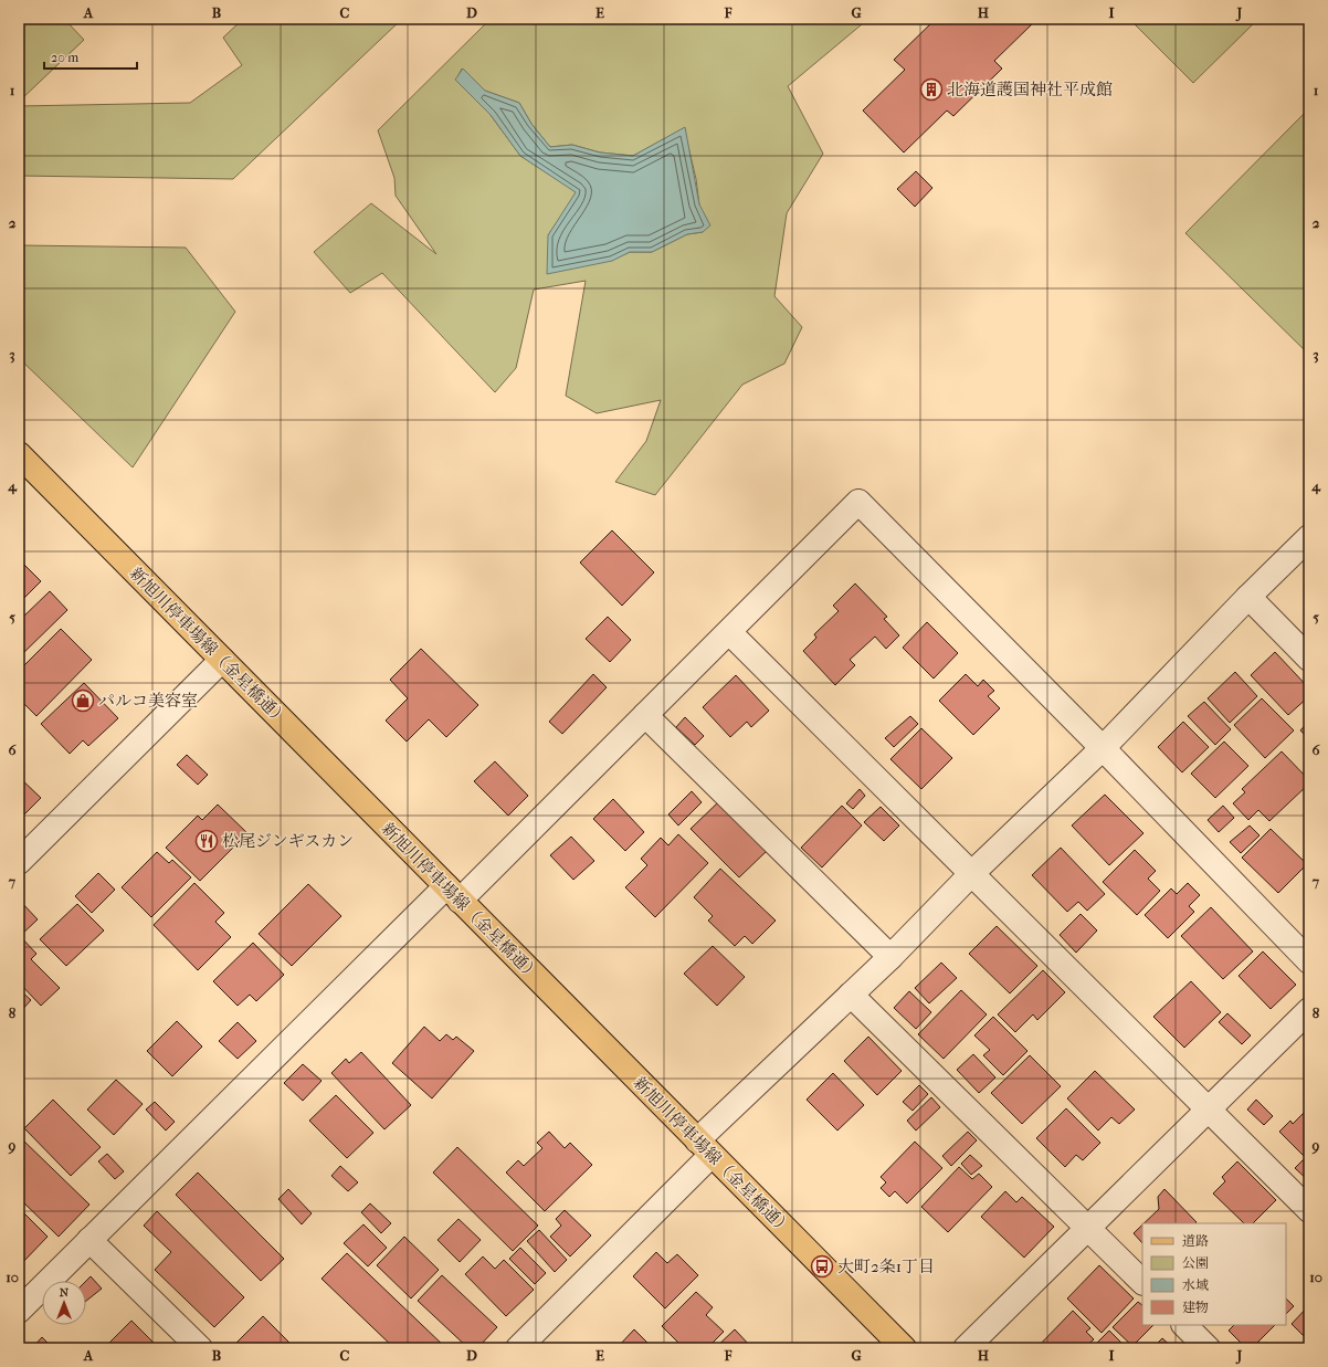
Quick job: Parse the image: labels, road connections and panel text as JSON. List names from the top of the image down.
{
  "streets": {
    "main road": ["新旭川停車場線（金星橋通）"]
  },
  "places": {
    "building": ["北海道護国神社平成館"],
    "shop": ["パルコ美容室"],
    "restaurant": ["松尾ジンギスカン"],
    "bus stop": ["大町2条1丁目"]
  },
  "legend": [
    "道路",
    "公園",
    "水域",
    "建物"
  ],
  "scale_bar": "20 m",
  "north": "top",
  "grid": {
    "columns": [
      "A",
      "B",
      "C",
      "D",
      "E",
      "F",
      "G",
      "H",
      "I",
      "J"
    ],
    "rows": [
      "1",
      "2",
      "3",
      "4",
      "5",
      "6",
      "7",
      "8",
      "9",
      "10"
    ]
  }
}
